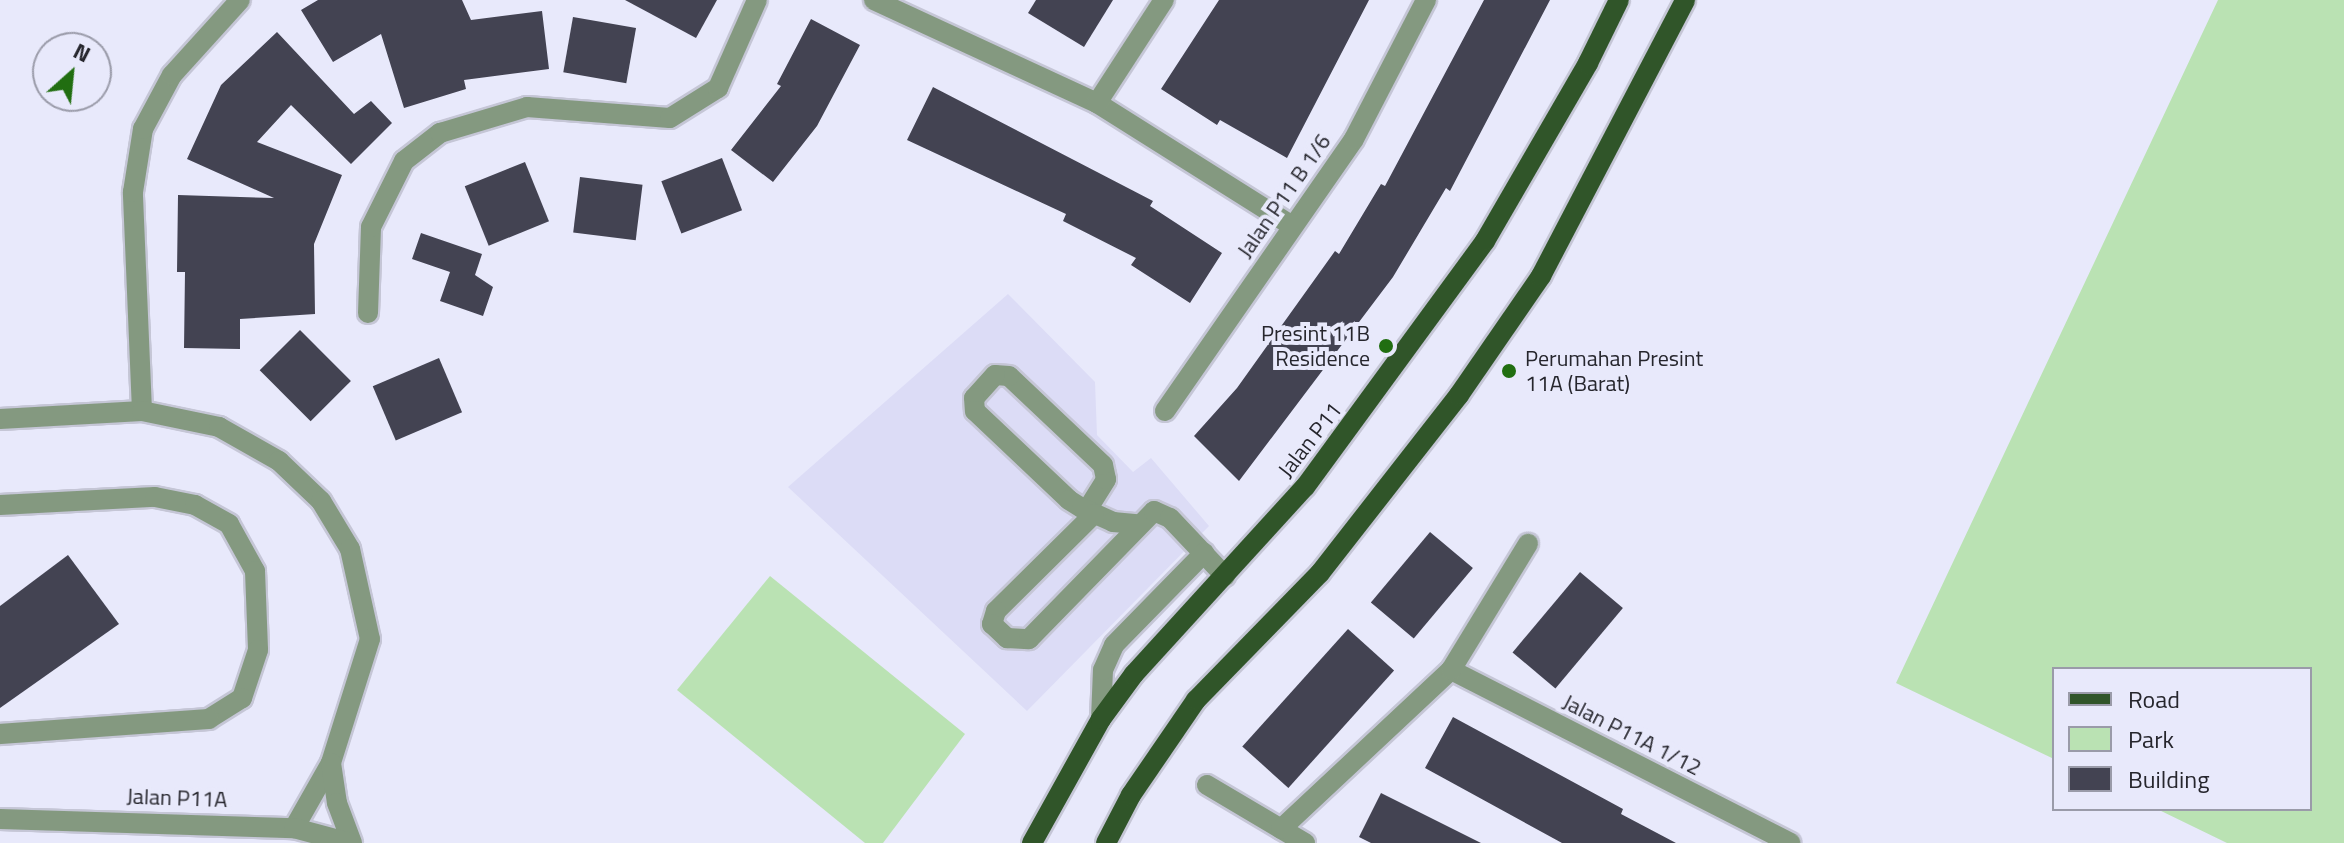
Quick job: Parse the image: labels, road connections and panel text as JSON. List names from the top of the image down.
{
  "streets": {
    "main road": ["Jalan P11"],
    "street": ["Jalan P11 B 1/6", "Jalan P11A 1/12", "Jalan P11A"]
  },
  "places": ["Presint 11B Residence", "Perumahan Presint 11A (Barat)"],
  "legend": ["Road", "Park", "Building"],
  "north": "top right"
}
